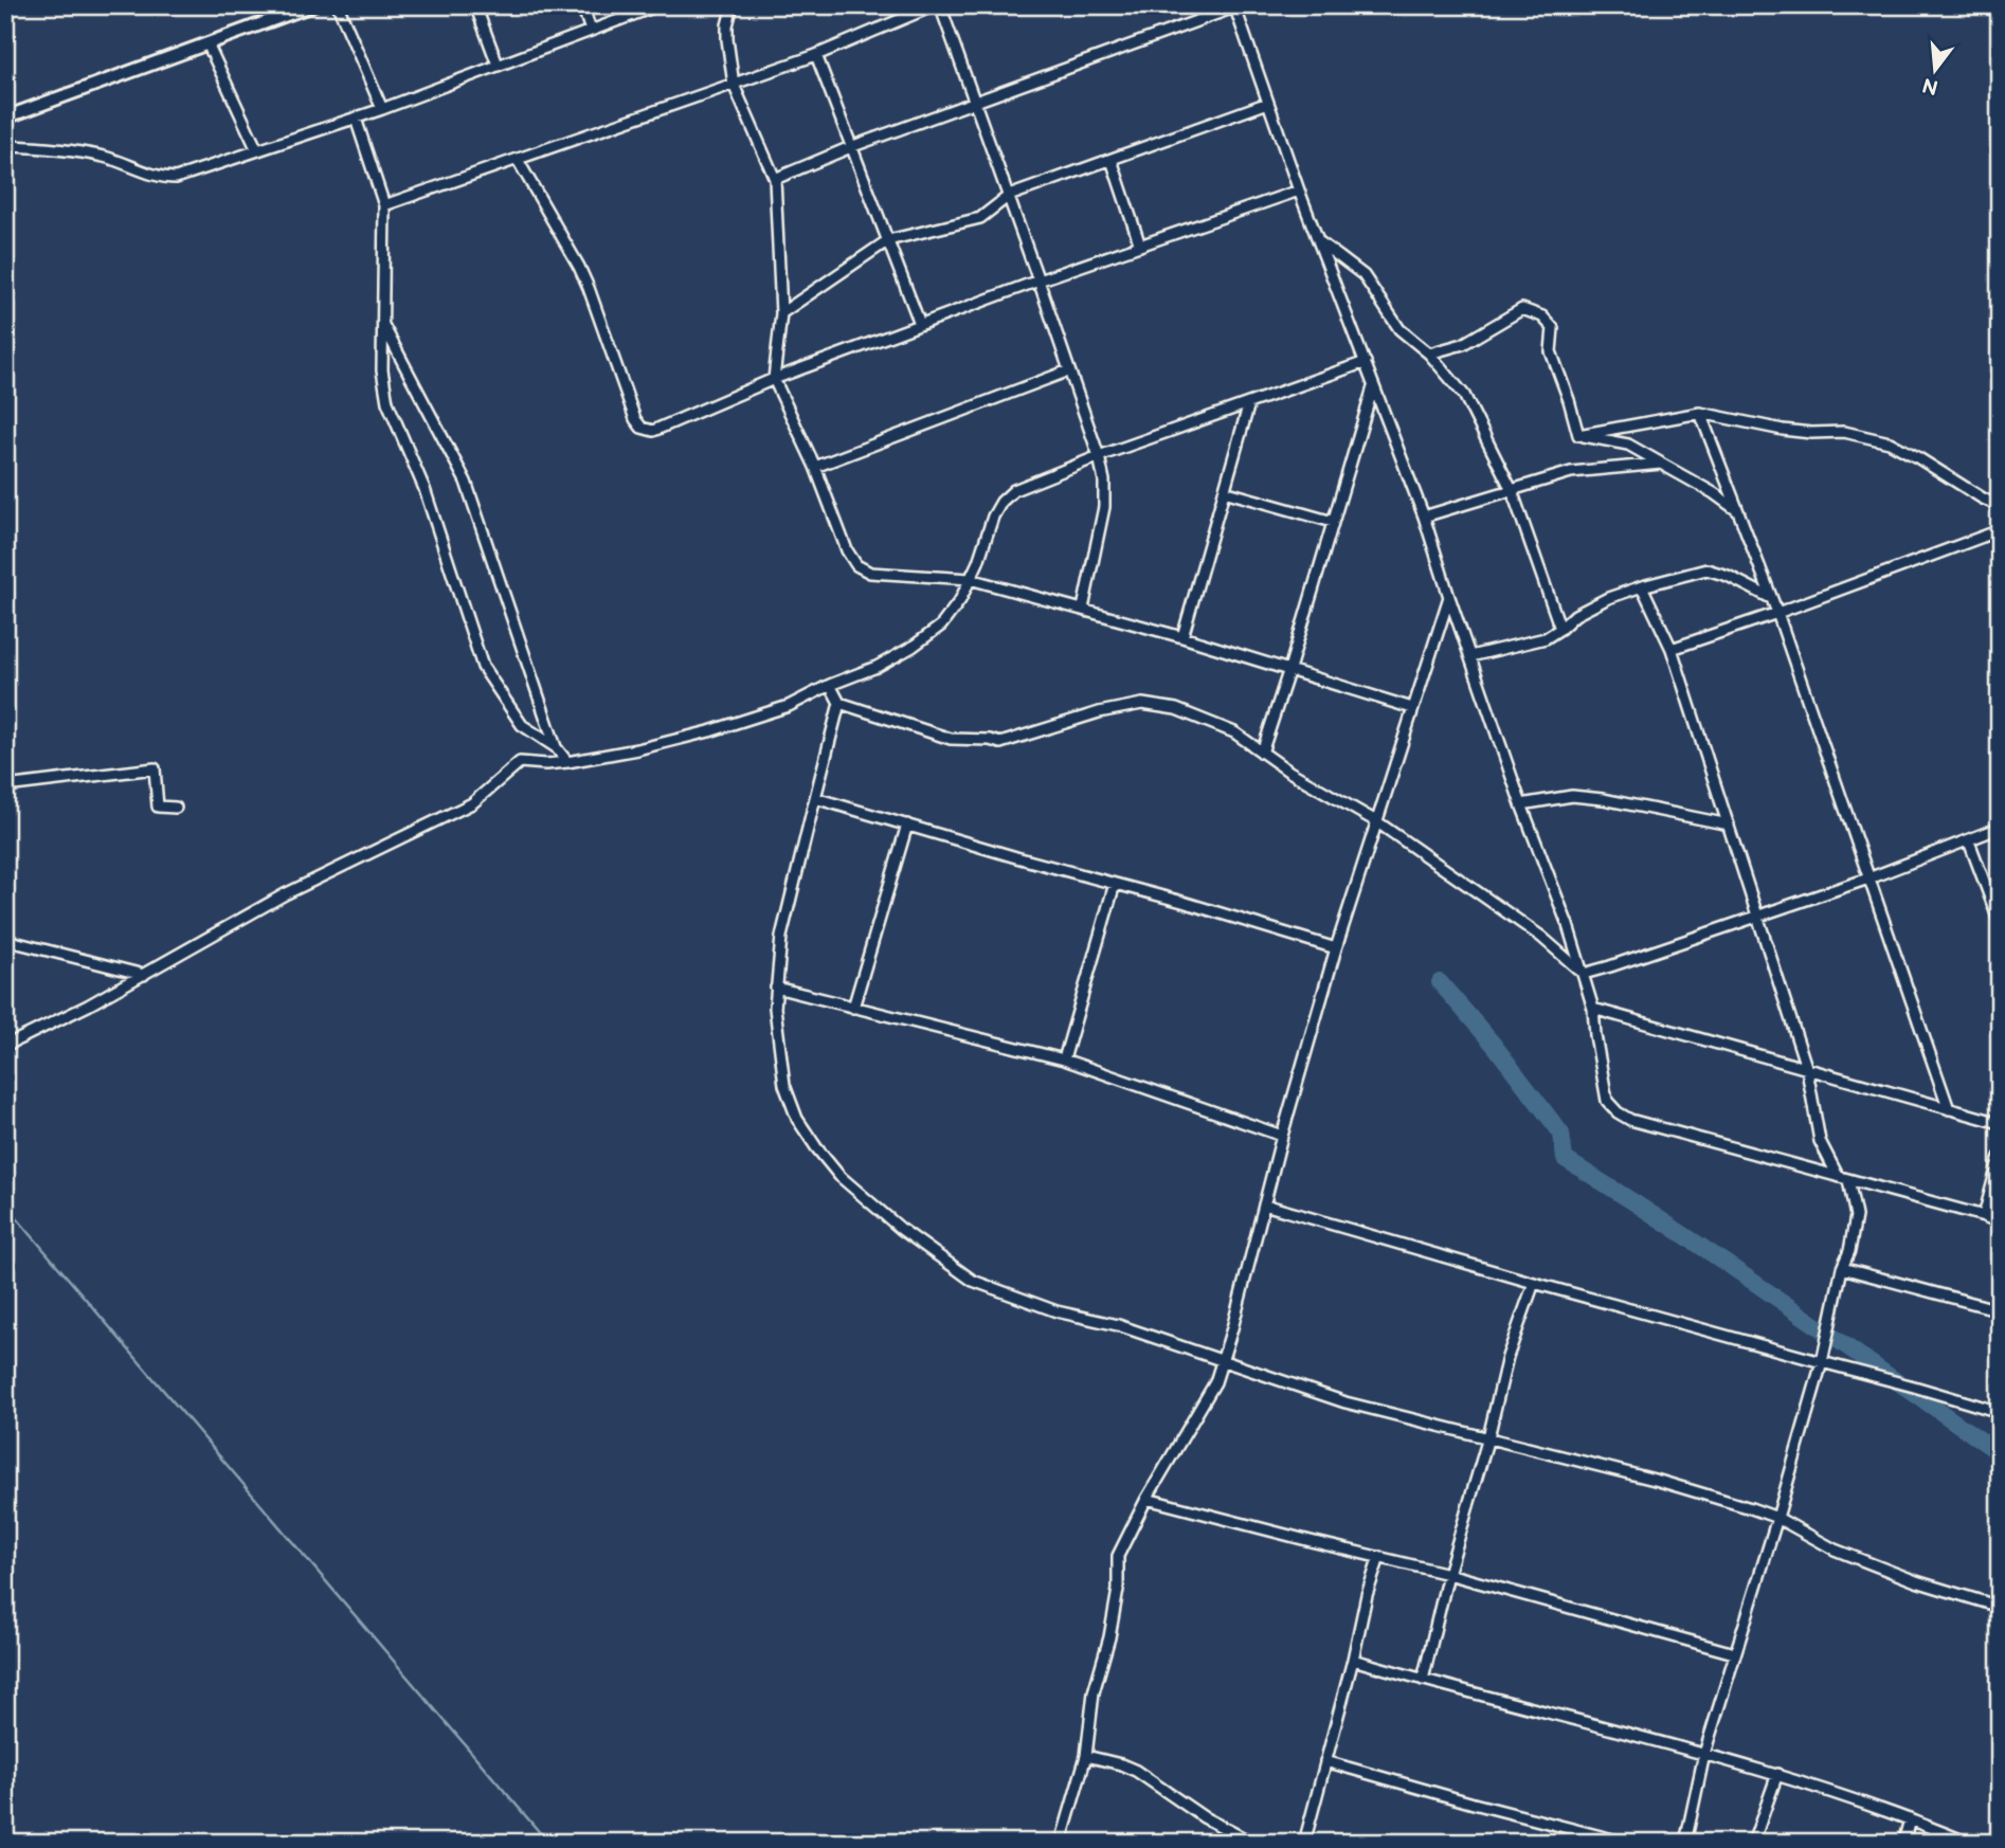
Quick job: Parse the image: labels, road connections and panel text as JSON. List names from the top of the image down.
{
  "north": "bottom"
}
